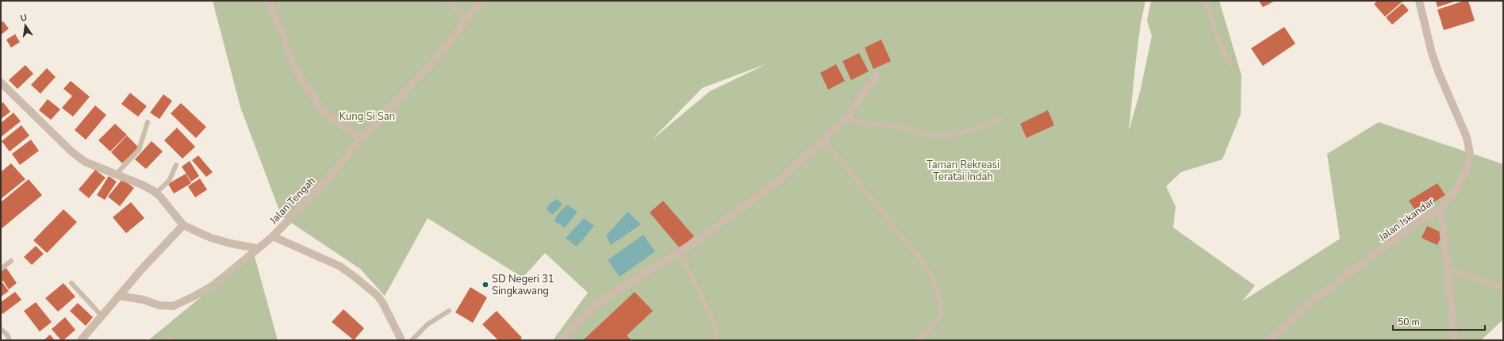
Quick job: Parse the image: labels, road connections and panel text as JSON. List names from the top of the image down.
{
  "streets": {
    "street": ["Jalan Tengah", "Jalan Iskandar"]
  },
  "parks": ["Kung Si San", "Taman Rekreasi Teratai Indah"],
  "places": ["SD Negeri 31 Singkawang"],
  "scale_bar": "50 m",
  "north": "top"
}
